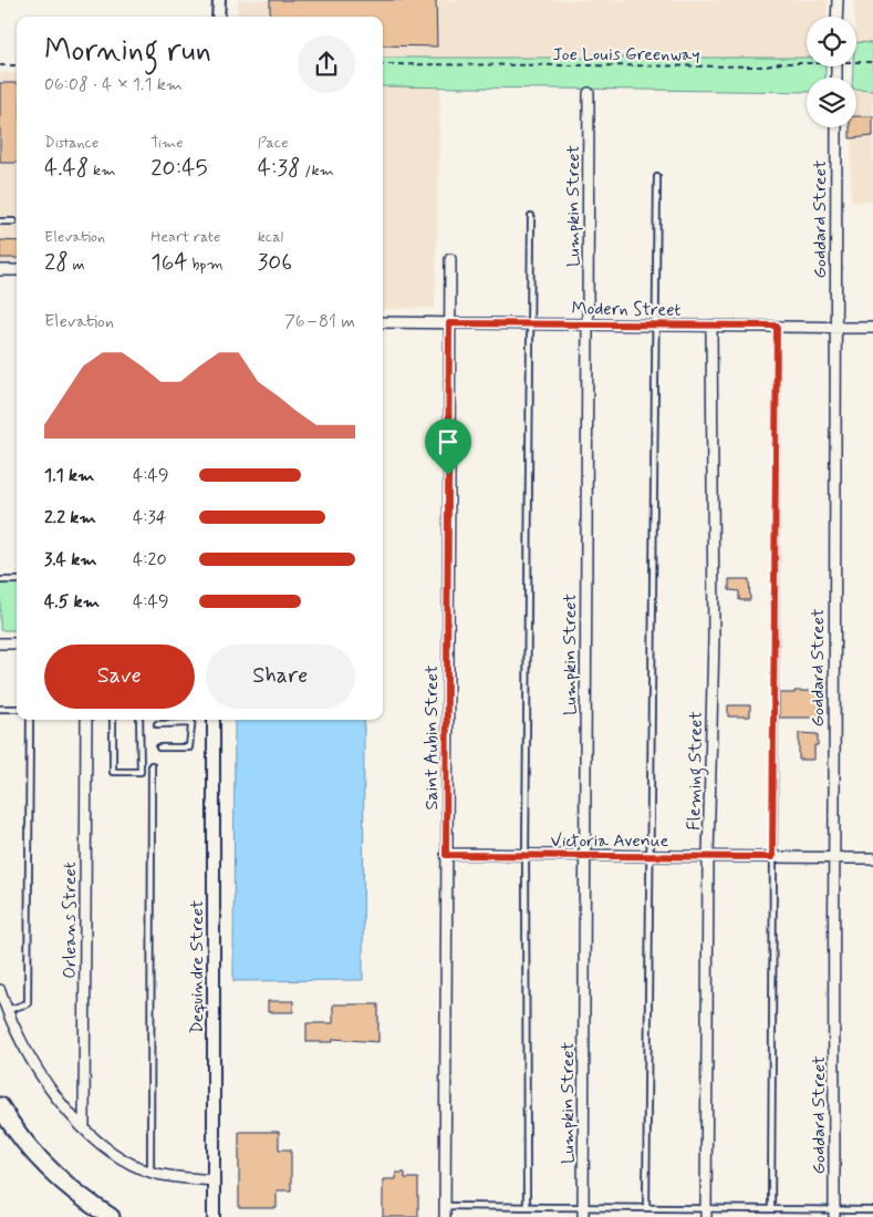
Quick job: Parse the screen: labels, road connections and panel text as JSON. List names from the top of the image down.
{
  "streets": {
    "street": [
      "Lumpkin Street",
      "Goddard Street",
      "Modern Street",
      "Saint Aubin Street",
      "Fleming Street",
      "Victoria Avenue",
      "Orleans Street",
      "Dequindre Street"
    ],
    "path": ["Joe Louis Greenway"]
  },
  "crossings": [
    ["Lumpkin Street", "Modern Street"],
    ["Lumpkin Street", "Victoria Avenue"],
    ["Goddard Street", "Modern Street"],
    ["Goddard Street", "Victoria Avenue"],
    ["Modern Street", "Saint Aubin Street"],
    ["Modern Street", "Fleming Street"],
    ["Saint Aubin Street", "Victoria Avenue"],
    ["Fleming Street", "Victoria Avenue"]
  ],
  "page": {
    "heading": ["Morning run", "06:08 · 4 × 1.1 km"],
    "stats": [
      ["Distance", "4.48 km"],
      ["Time", "20:45"],
      ["Pace", "4:38 /km"],
      ["Elevation", "28 m"],
      ["Heart rate", "164 bpm"],
      ["kcal", "306"]
    ],
    "chart": ["Elevation", "76–81 m"],
    "list": [
      {
        "name": "1.1 km",
        "note": "4:49"
      },
      {
        "name": "2.2 km",
        "note": "4:34"
      },
      {
        "name": "3.4 km",
        "note": "4:20"
      },
      {
        "name": "4.5 km",
        "note": "4:49"
      }
    ],
    "buttons": ["Save", "Share"]
  }
}
